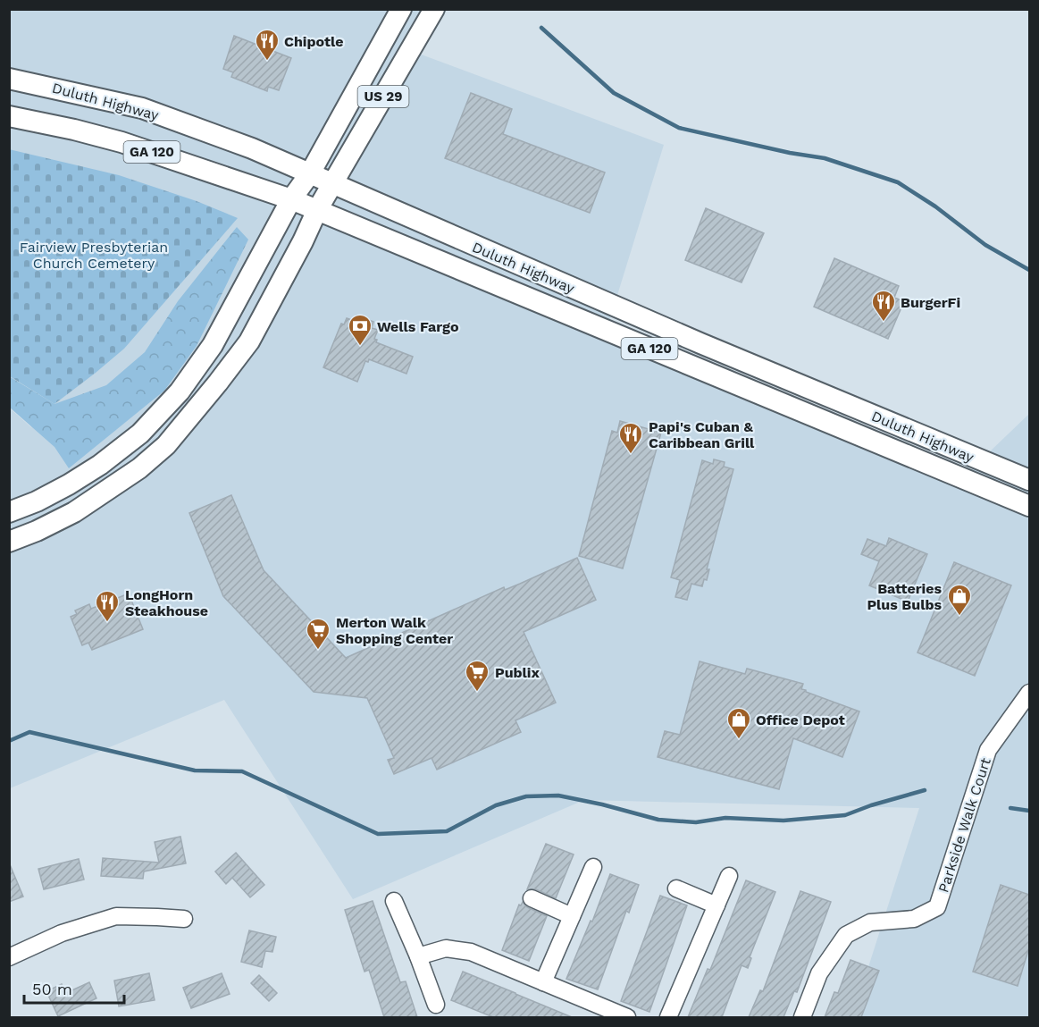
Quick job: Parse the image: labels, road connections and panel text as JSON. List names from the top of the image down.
{
  "streets": {
    "main road": ["US 29", "Duluth Highway", "GA 120"],
    "street": ["Parkside Walk Court"]
  },
  "crossings": [
    ["US 29", "Duluth Highway"]
  ],
  "parks": ["Fairview Presbyterian Church Cemetery"],
  "places": {
    "restaurant": [
      "Chipotle",
      "BurgerFi",
      "Papi's Cuban & Caribbean Grill",
      "LongHorn Steakhouse"
    ],
    "bank": ["Wells Fargo"],
    "shop": ["Batteries Plus Bulbs", "Office Depot"],
    "supermarket": ["Merton Walk Shopping Center", "Publix"]
  },
  "scale_bar": "50 m"
}
